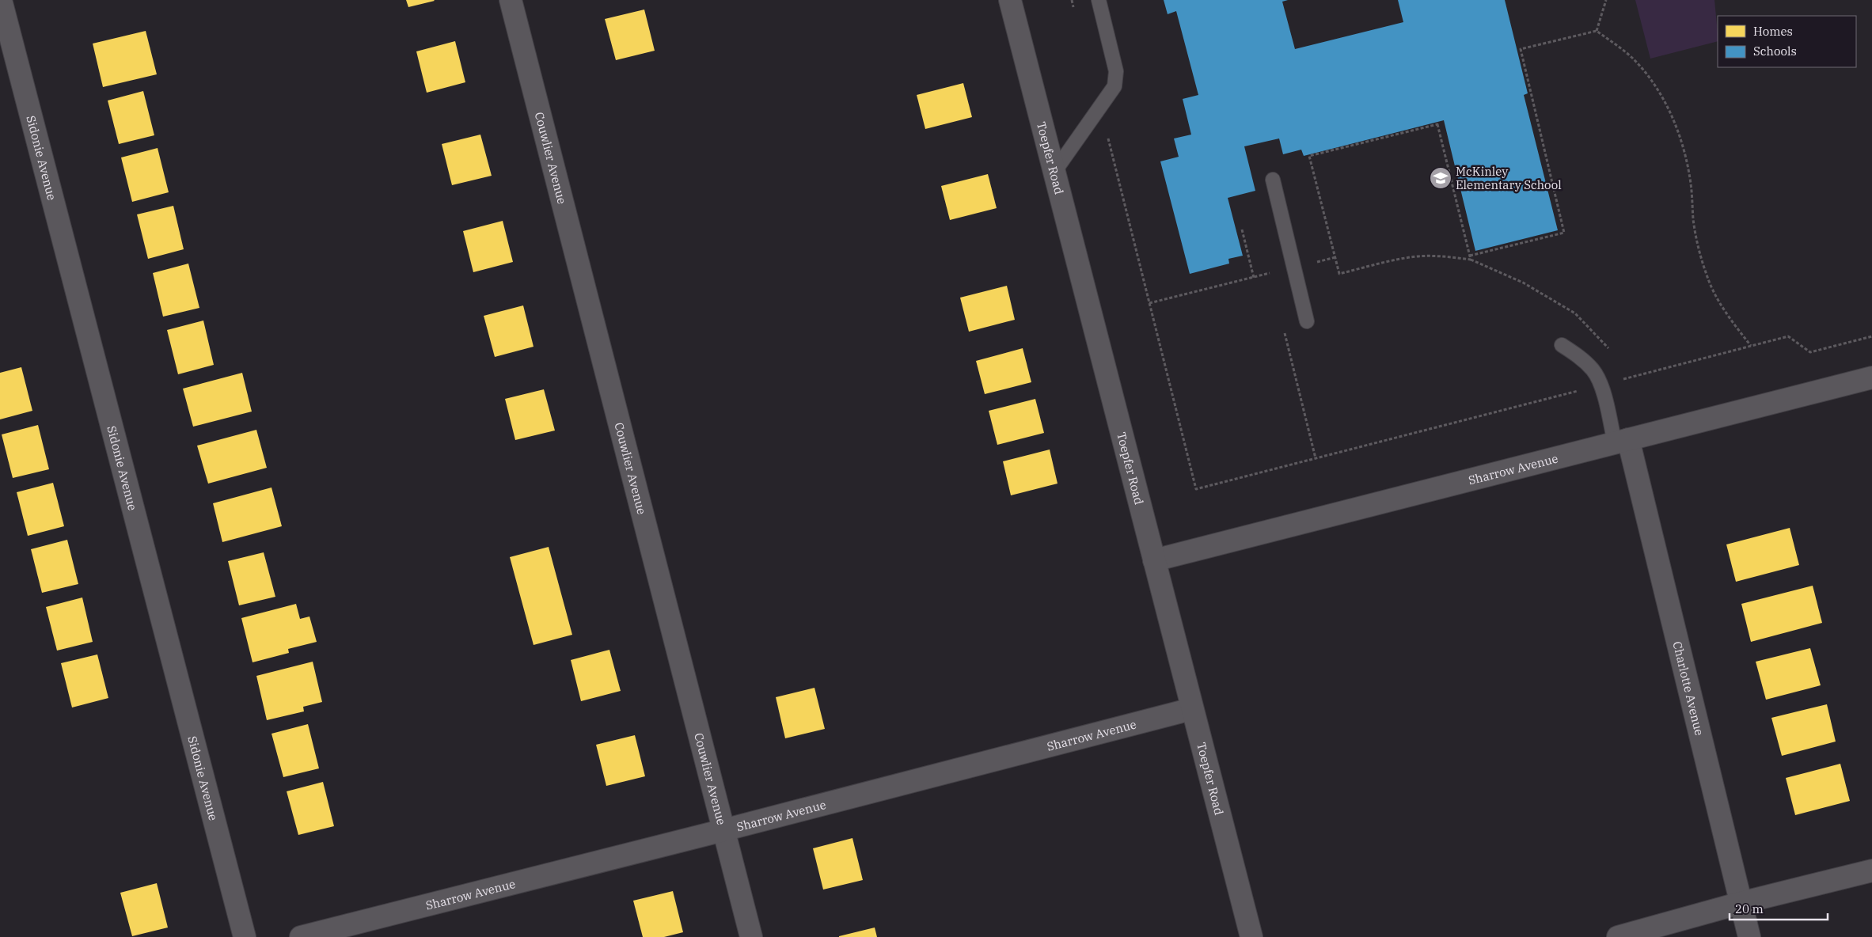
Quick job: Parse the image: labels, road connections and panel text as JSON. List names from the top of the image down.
{
  "streets": {
    "street": [
      "Sidonie Avenue",
      "Couwlier Avenue",
      "Toepfer Road",
      "Sharrow Avenue",
      "Charlotte Avenue"
    ]
  },
  "crossings": [
    ["Couwlier Avenue", "Sharrow Avenue"],
    ["Toepfer Road", "Sharrow Avenue"],
    ["Sharrow Avenue", "Charlotte Avenue"]
  ],
  "places": {
    "school or university": ["McKinley Elementary School"]
  },
  "legend": ["Homes", "Schools"],
  "scale_bar": "20 m"
}
